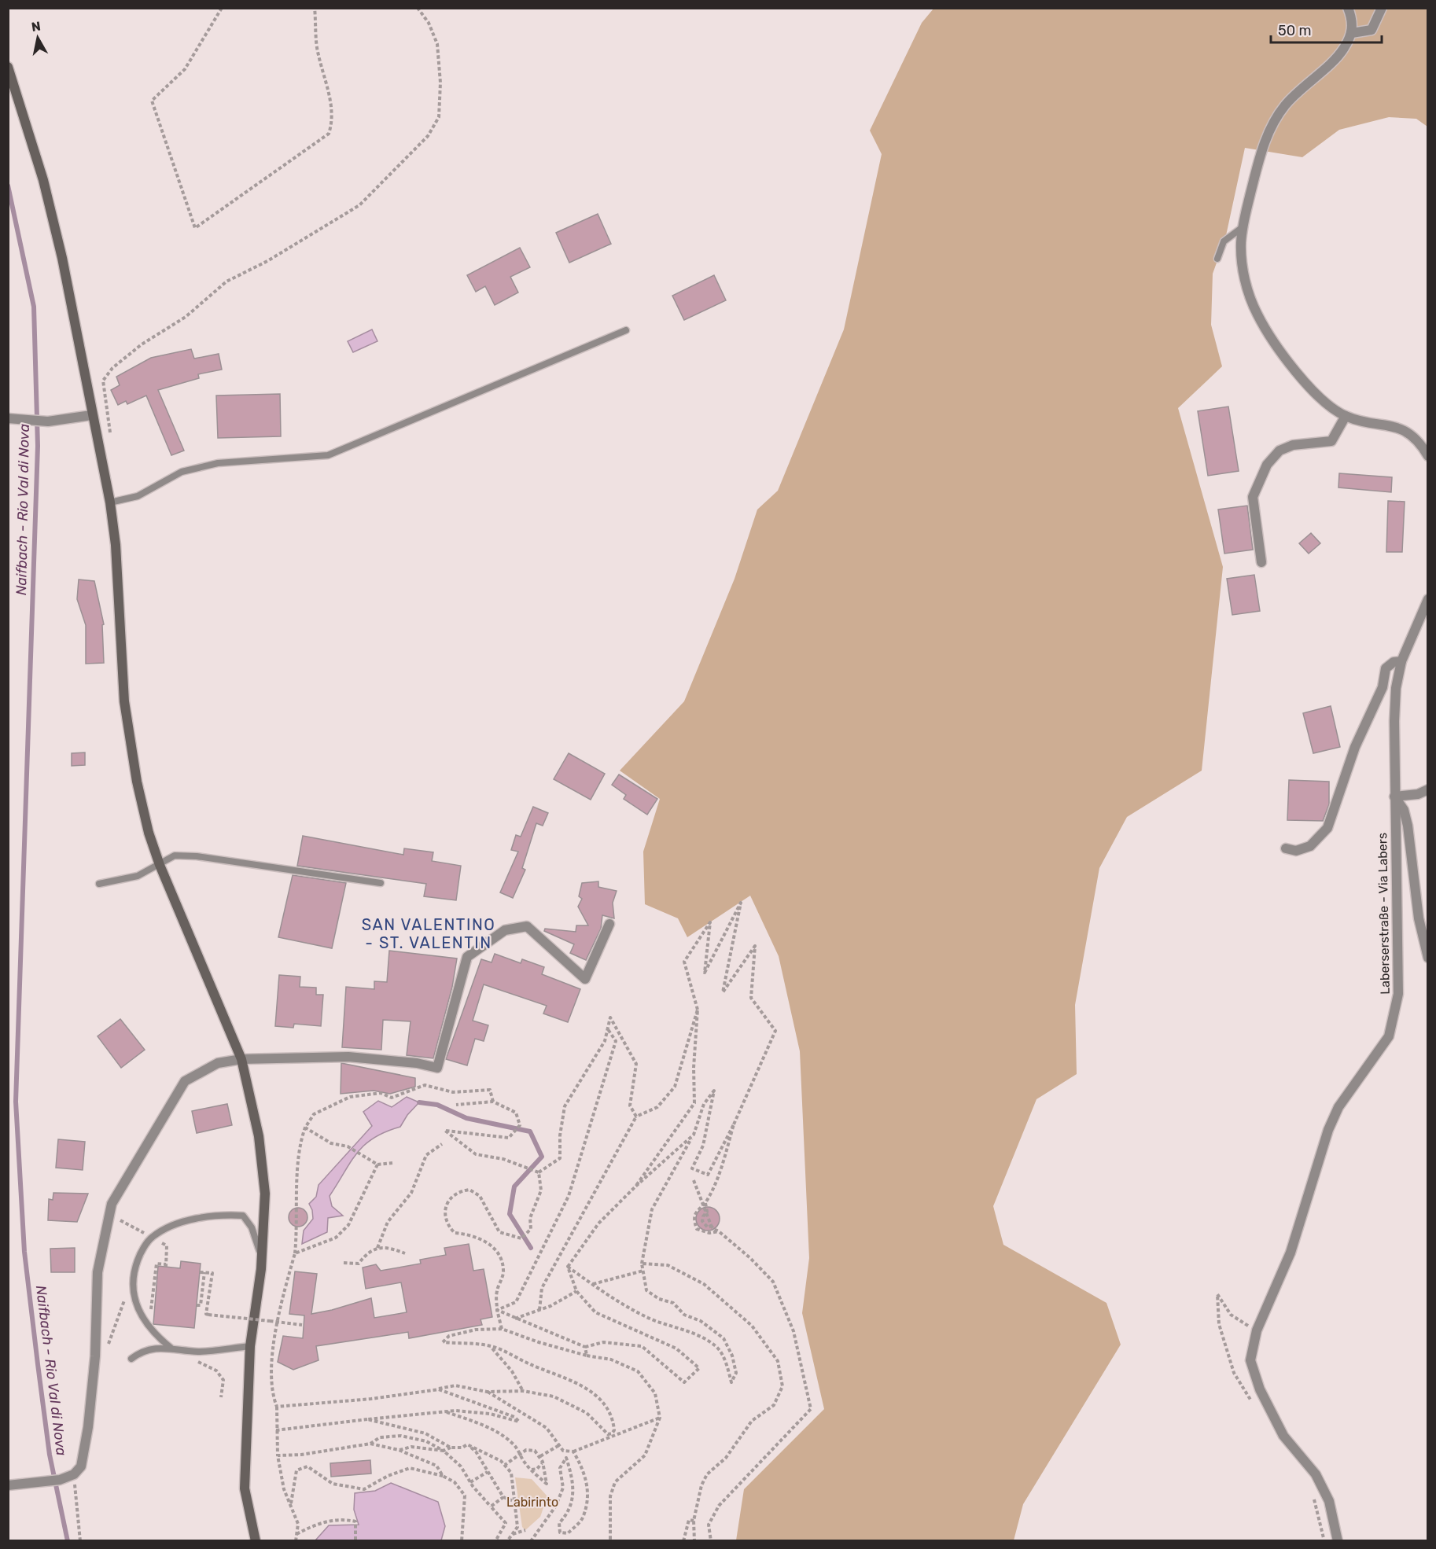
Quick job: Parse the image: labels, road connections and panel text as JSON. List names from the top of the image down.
{
  "streets": {
    "street": ["Laberserstraße - Via Labers"]
  },
  "districts": ["SAN VALENTINO - ST. VALENTIN"],
  "water": ["Naifbach - Rio Val di Nova"],
  "parks": ["Labirinto"],
  "scale_bar": "50 m",
  "north": "top"
}
